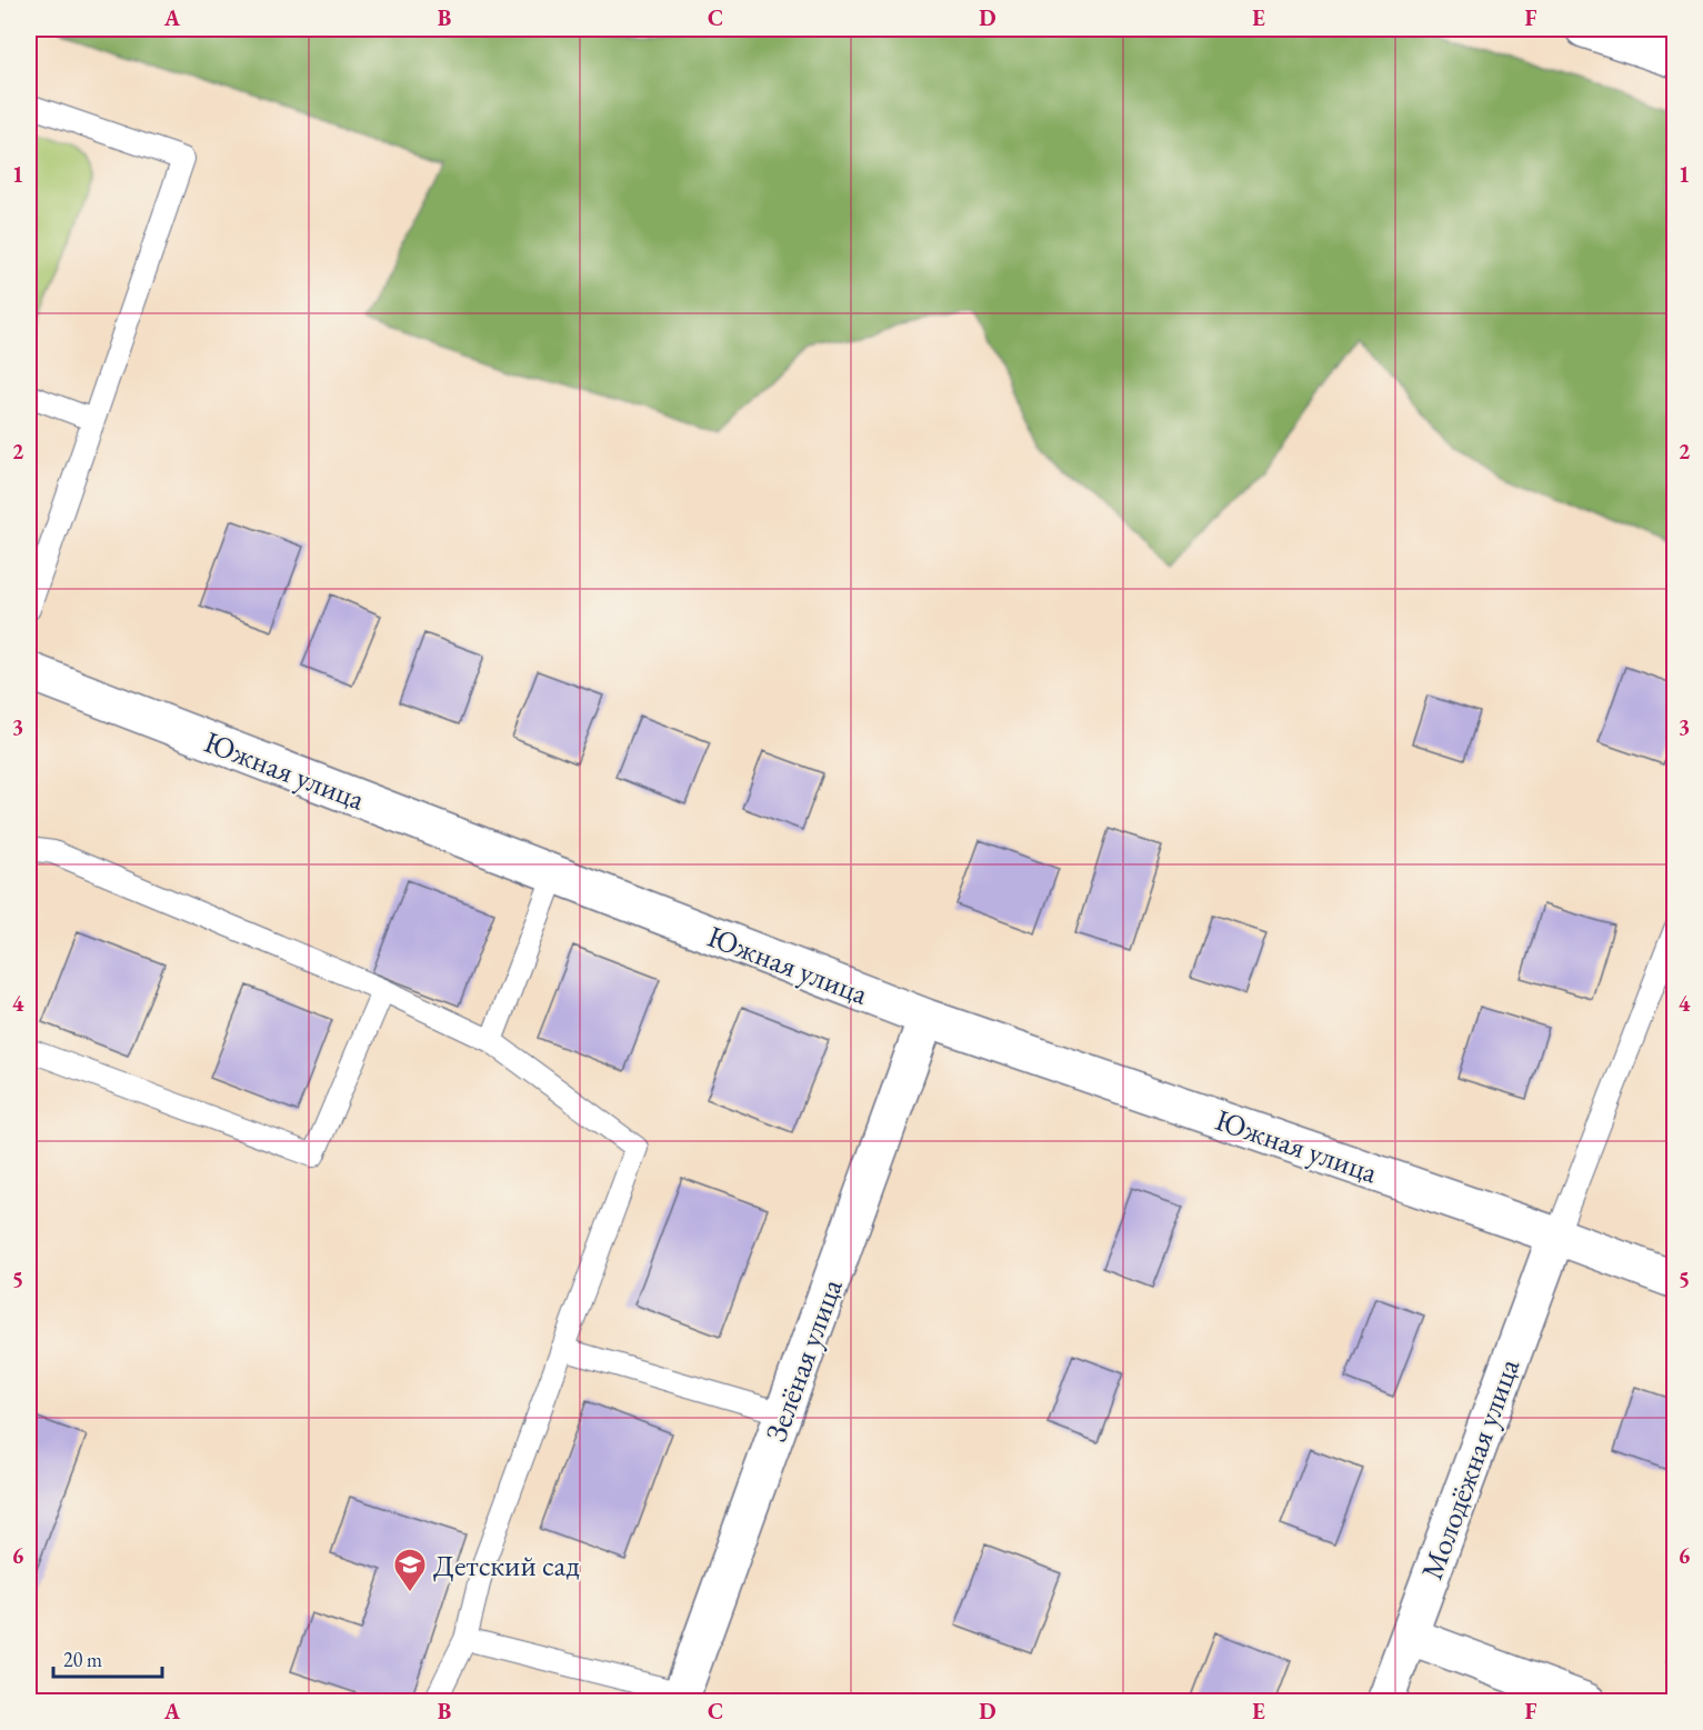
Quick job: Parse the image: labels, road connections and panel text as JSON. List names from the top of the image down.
{
  "streets": {
    "street": ["Южная улица", "Зелёная улица", "Молодёжная улица"]
  },
  "crossings": [
    ["Южная улица", "Зелёная улица"],
    ["Южная улица", "Молодёжная улица"]
  ],
  "places": {
    "school or university": ["Детский сад"]
  },
  "scale_bar": "20 m",
  "grid": {
    "columns": [
      "A",
      "B",
      "C",
      "D",
      "E",
      "F"
    ],
    "rows": [
      "1",
      "2",
      "3",
      "4",
      "5",
      "6"
    ]
  }
}
